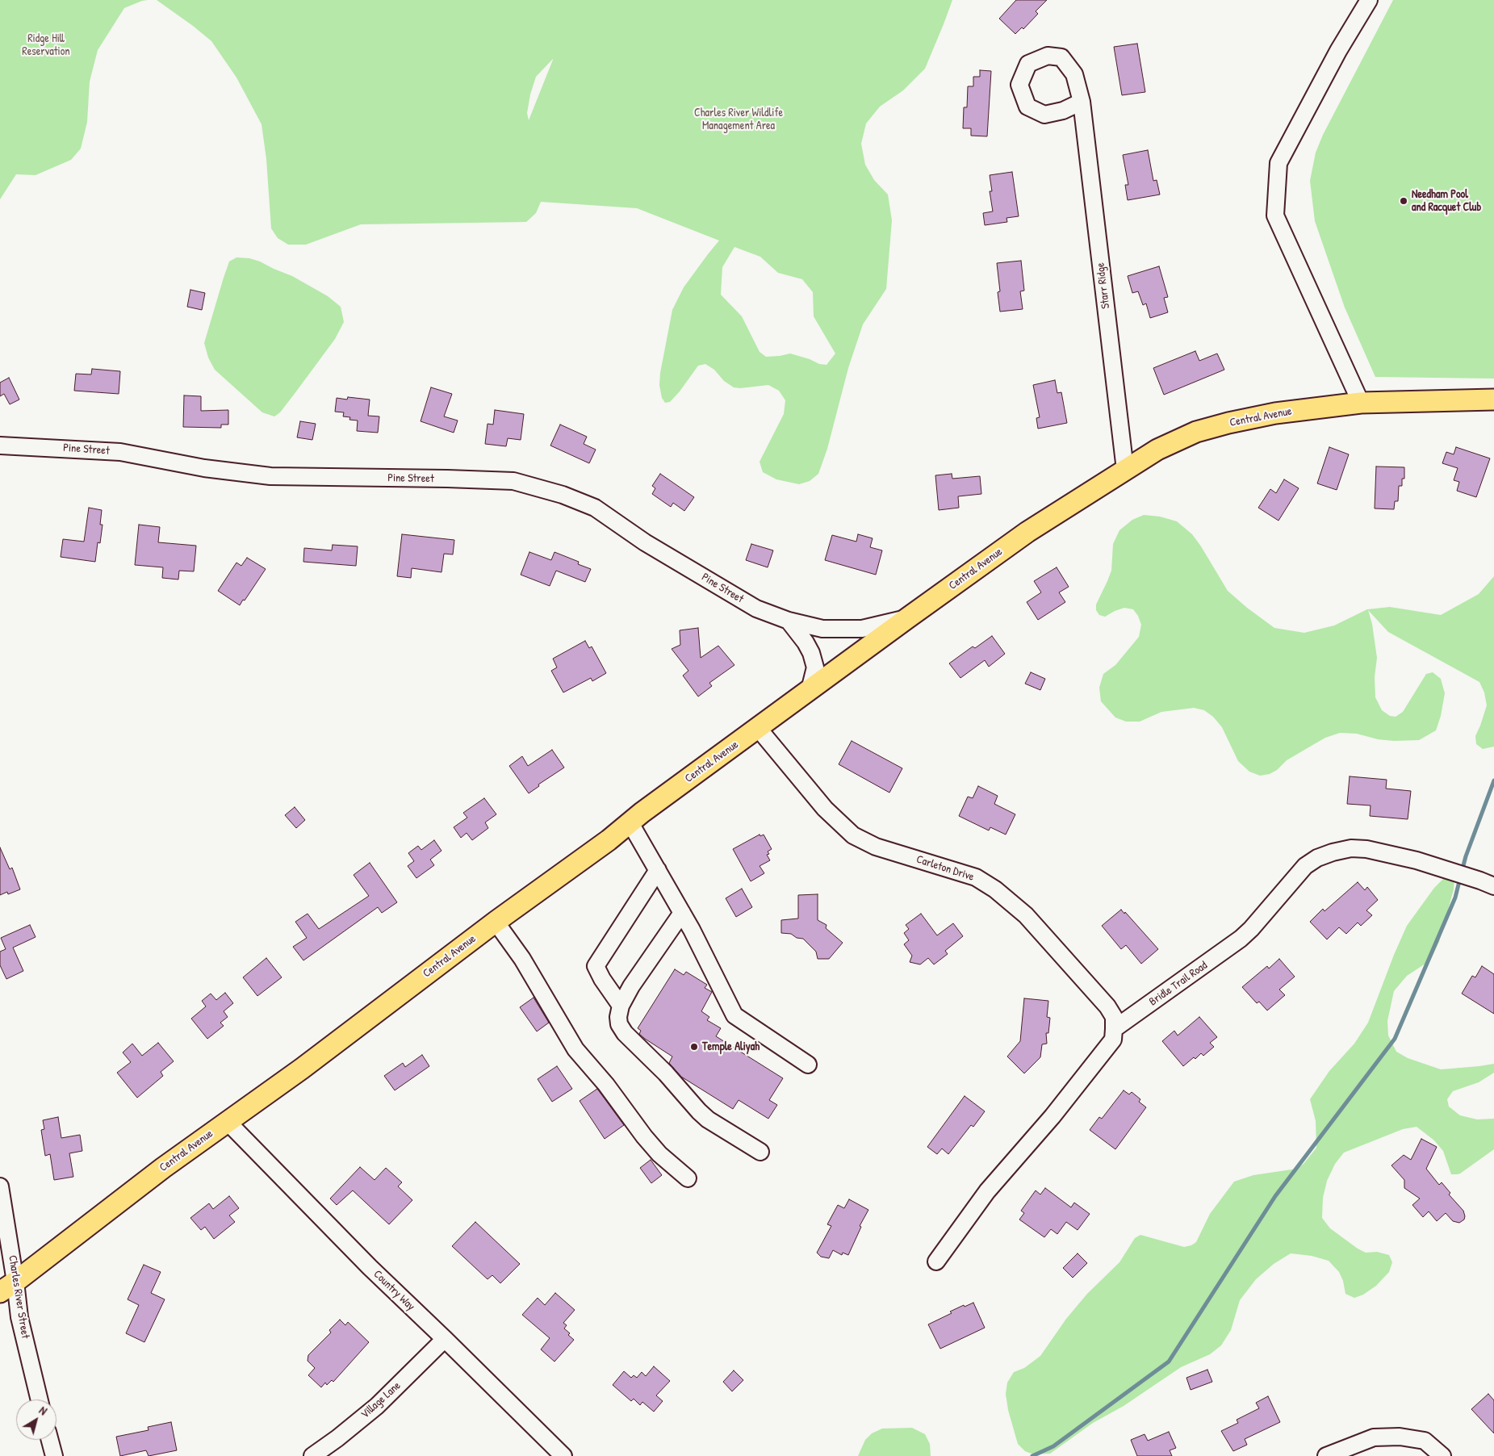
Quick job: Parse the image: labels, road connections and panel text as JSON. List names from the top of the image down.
{
  "streets": {
    "main road": ["Central Avenue"],
    "street": [
      "Starr Ridge",
      "Pine Street",
      "Carleton Drive",
      "Bridle Trail Road",
      "Country Way",
      "Charles River Street",
      "Village Lane"
    ]
  },
  "crossings": [
    ["Starr Ridge", "Central Avenue"],
    ["Central Avenue", "Pine Street"],
    ["Central Avenue", "Carleton Drive"],
    ["Central Avenue", "Country Way"],
    ["Central Avenue", "Charles River Street"],
    ["Carleton Drive", "Bridle Trail Road"],
    ["Country Way", "Village Lane"]
  ],
  "parks": ["Ridge Hill Reservation", "Charles River Wildlife Management Area"],
  "places": ["Needham Pool and Racquet Club", "Temple Aliyah"],
  "north": "top right"
}
